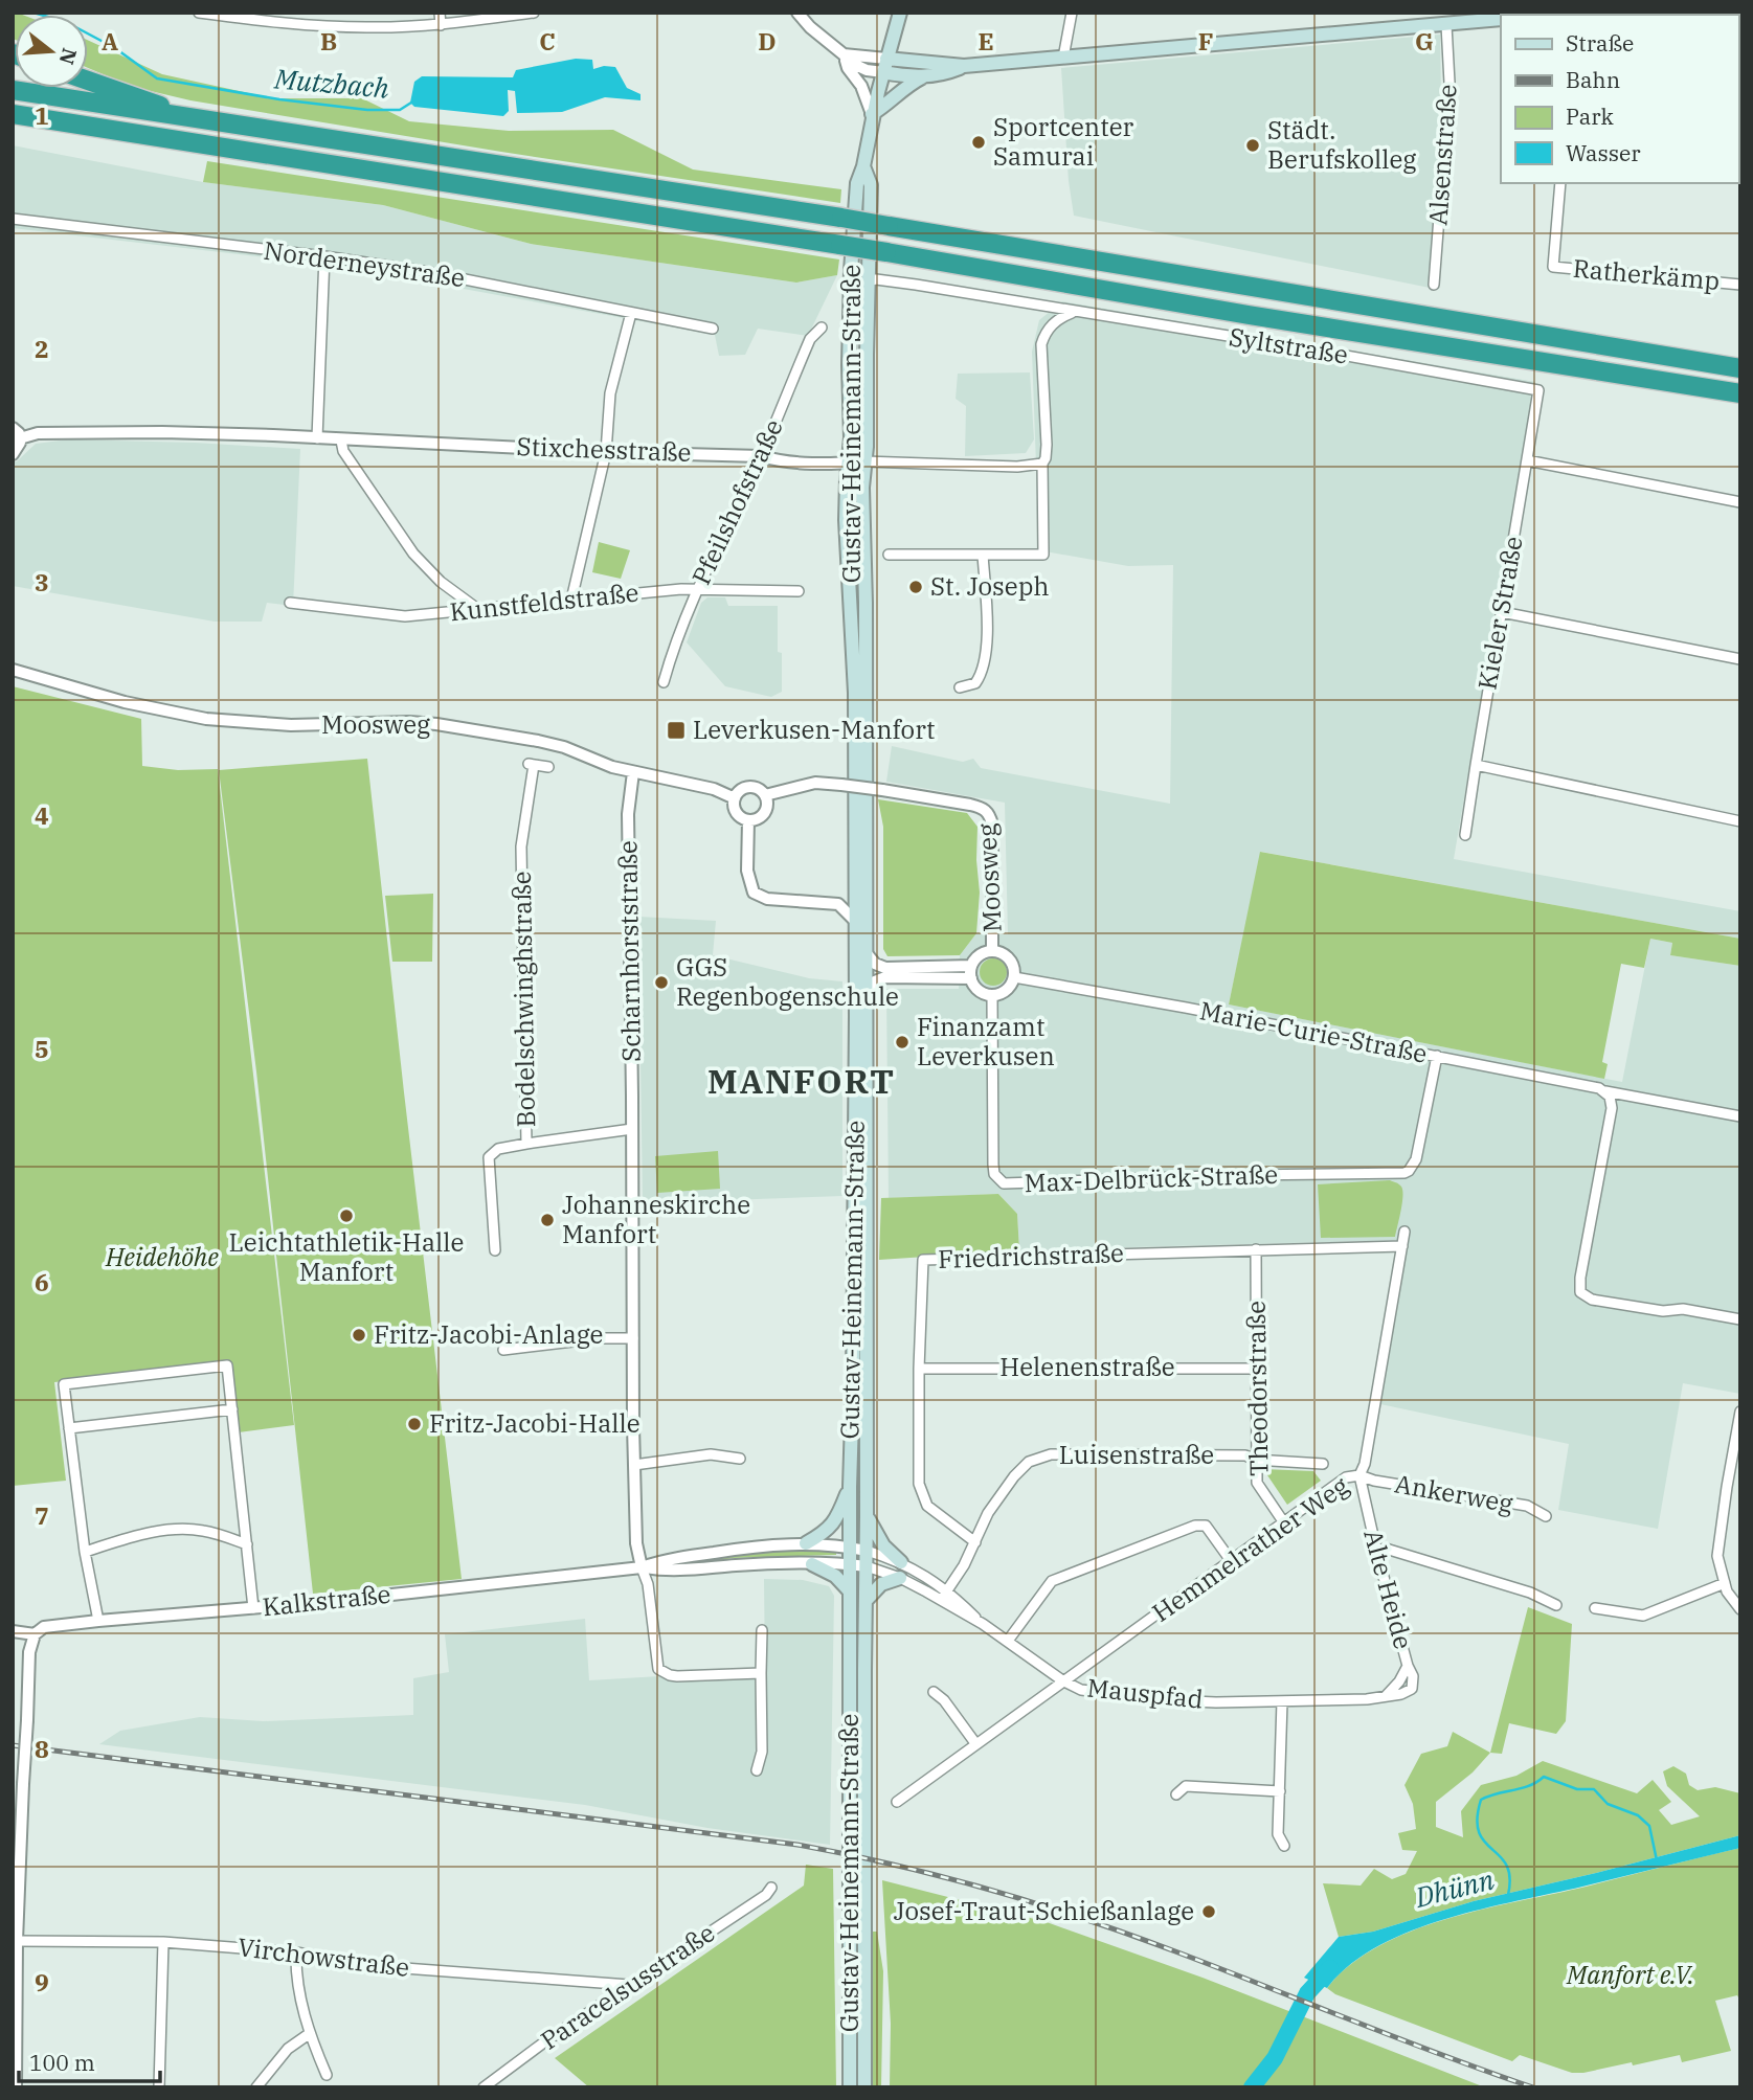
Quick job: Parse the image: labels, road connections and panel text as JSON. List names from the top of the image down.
{
  "streets": {
    "main road": ["Gustav-Heinemann-Straße"],
    "street": [
      "Alsenstraße",
      "Norderneystraße",
      "Ratherkämp",
      "Syltstraße",
      "Stixchesstraße",
      "Pfeilshofstraße",
      "Kunstfeldstraße",
      "Kieler Straße",
      "Moosweg",
      "Scharnhorststraße",
      "Bodelschwinghstraße",
      "Marie-Curie-Straße",
      "Max-Delbrück-Straße",
      "Friedrichstraße",
      "Helenenstraße",
      "Theodorstraße",
      "Luisenstraße",
      "Ankerweg",
      "Hemmelrather Weg",
      "Alte Heide",
      "Kalkstraße",
      "Mauspfad",
      "Virchowstraße",
      "Paracelsusstraße"
    ]
  },
  "crossings": [
    ["Syltstraße", "Gustav-Heinemann-Straße"],
    ["Syltstraße", "Kieler Straße"],
    ["Gustav-Heinemann-Straße", "Stixchesstraße"],
    ["Gustav-Heinemann-Straße", "Kalkstraße"],
    ["Gustav-Heinemann-Straße", "Mauspfad"],
    ["Stixchesstraße", "Pfeilshofstraße"],
    ["Pfeilshofstraße", "Kunstfeldstraße"],
    ["Moosweg", "Scharnhorststraße"],
    ["Moosweg", "Marie-Curie-Straße"],
    ["Moosweg", "Max-Delbrück-Straße"],
    ["Scharnhorststraße", "Kalkstraße"],
    ["Marie-Curie-Straße", "Max-Delbrück-Straße"],
    ["Friedrichstraße", "Helenenstraße"],
    ["Friedrichstraße", "Theodorstraße"],
    ["Friedrichstraße", "Luisenstraße"],
    ["Friedrichstraße", "Hemmelrather Weg"],
    ["Helenenstraße", "Theodorstraße"],
    ["Theodorstraße", "Luisenstraße"],
    ["Theodorstraße", "Hemmelrather Weg"],
    ["Luisenstraße", "Mauspfad"],
    ["Ankerweg", "Hemmelrather Weg"],
    ["Ankerweg", "Alte Heide"],
    ["Hemmelrather Weg", "Alte Heide"],
    ["Hemmelrather Weg", "Mauspfad"],
    ["Alte Heide", "Mauspfad"],
    ["Kalkstraße", "Mauspfad"],
    ["Virchowstraße", "Paracelsusstraße"]
  ],
  "districts": ["MANFORT"],
  "water": ["Mutzbach", "Dhünn"],
  "parks": ["Heidehöhe", "Manfort e.V."],
  "places": {
    "other": [
      "Sportcenter Samurai",
      "Städt. Berufskolleg",
      "St. Joseph",
      "GGS Regenbogenschule",
      "Finanzamt Leverkusen",
      "Leichtathletik-Halle Manfort",
      "Johanneskirche Manfort",
      "Fritz-Jacobi-Anlage",
      "Fritz-Jacobi-Halle",
      "Josef-Traut-Schießanlage"
    ],
    "transit": ["Leverkusen-Manfort"]
  },
  "legend": [
    "Straße",
    "Bahn",
    "Park",
    "Wasser"
  ],
  "scale_bar": "100 m",
  "north": "right",
  "grid": {
    "columns": [
      "A",
      "B",
      "C",
      "D",
      "E",
      "F",
      "G"
    ],
    "rows": [
      "1",
      "2",
      "3",
      "4",
      "5",
      "6",
      "7",
      "8",
      "9"
    ]
  }
}
